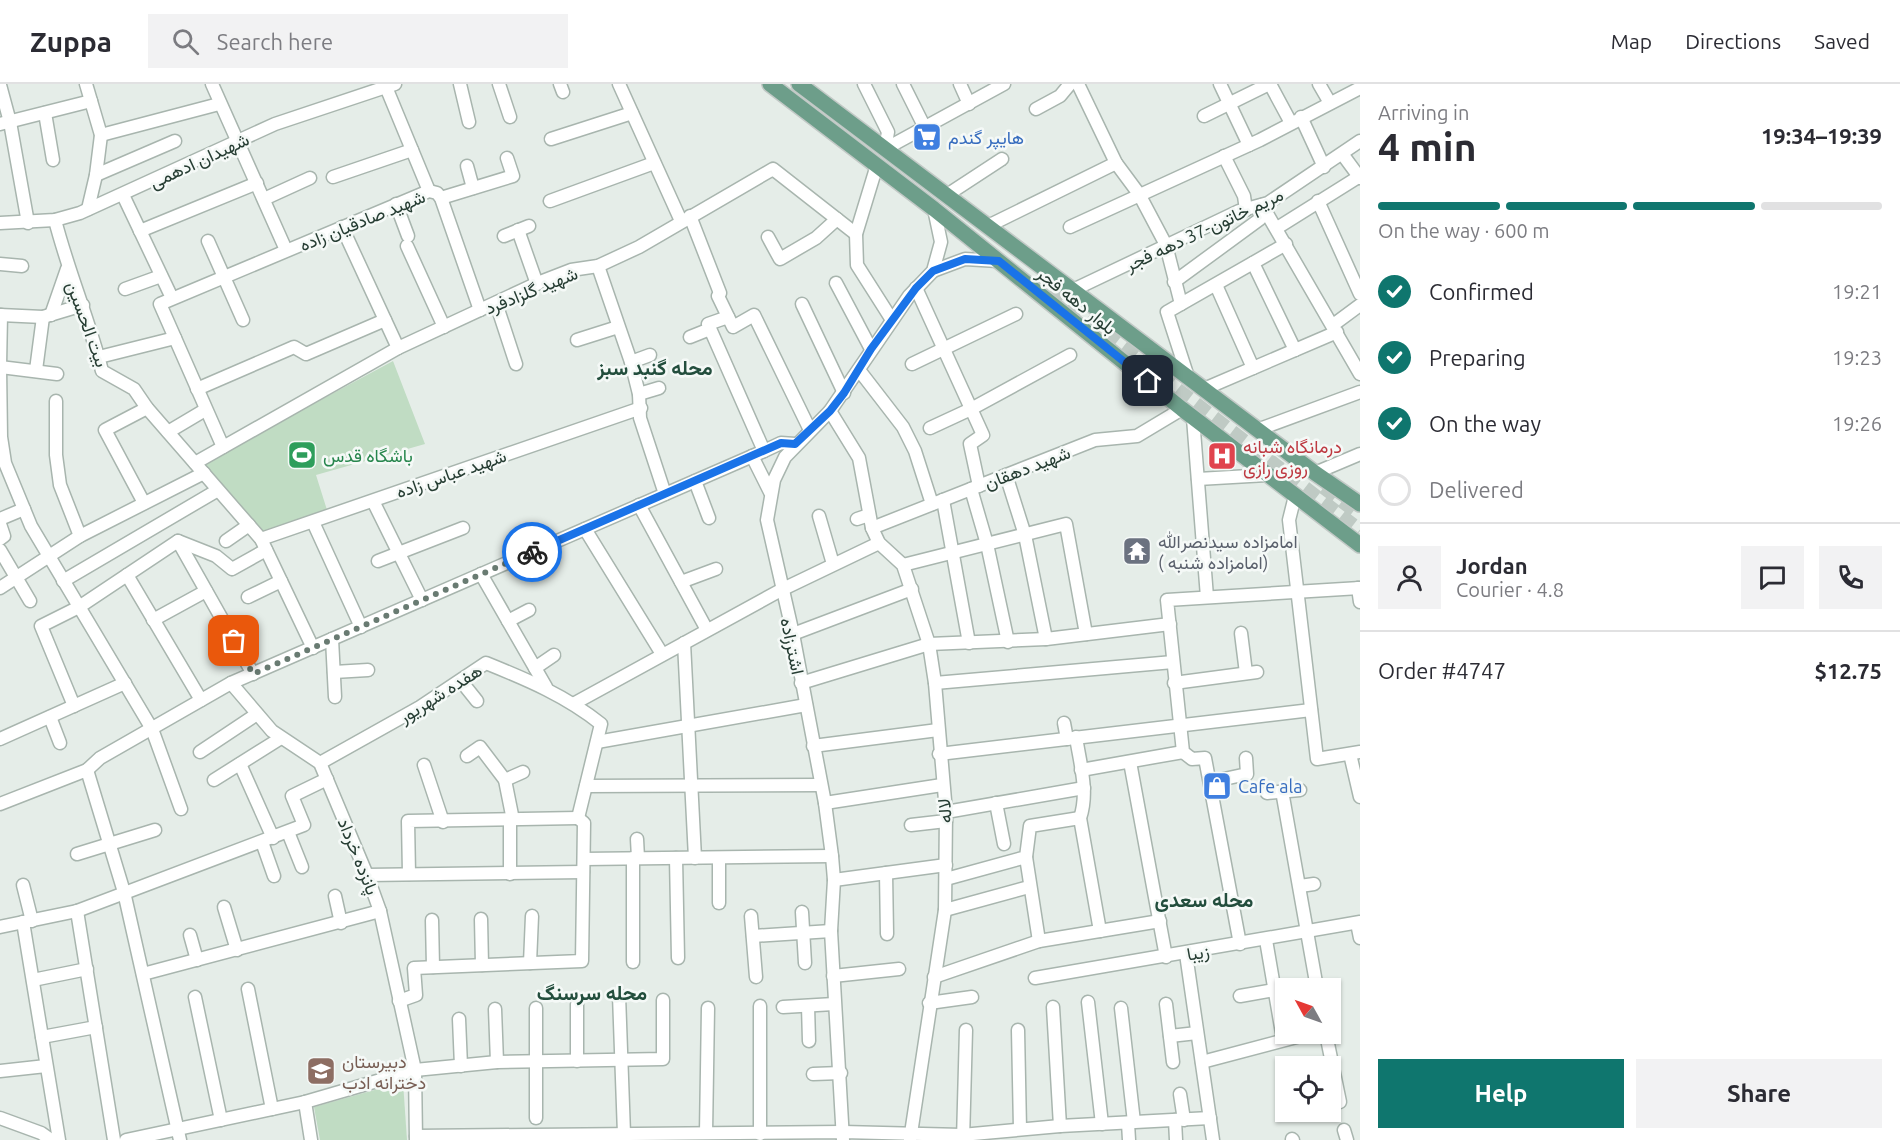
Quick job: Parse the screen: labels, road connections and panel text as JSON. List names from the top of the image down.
{
  "streets": {
    "main road": ["بلوار دهه فجر"],
    "street": [
      "شهیدان ادهمی",
      "شهید صادقیان زاده",
      "مریم خاتون-37 دهه فجر",
      "شهید گلزادفرد",
      "بیت الحسین",
      "شهید دهقان",
      "شهید عباس زاده",
      "اشترزاده",
      "هفده شهریور",
      "لاله",
      "پانزده خرداد",
      "زیبا"
    ]
  },
  "crossings": [
    ["شهیدان ادهمی", "بیت الحسین"],
    ["شهید صادقیان زاده", "شهید گلزادفرد"],
    ["مریم خاتون-37 دهه فجر", "بلوار دهه فجر"],
    ["شهید گلزادفرد", "بیت الحسین"],
    ["بلوار دهه فجر", "شهید دهقان"],
    ["بلوار دهه فجر", "اشترزاده"],
    ["بیت الحسین", "شهید عباس زاده"],
    ["هفده شهریور", "پانزده خرداد"]
  ],
  "districts": ["محله گنبد سبز", "محله سعدی", "محله سرسنگ"],
  "places": {
    "supermarket": ["هایپر گندم"],
    "sports": ["باشگاه قدس"],
    "hospital": ["درمانگاه شبانه روزی رازی"],
    "temple": ["امامزاده سیدنصرالله ( امامزاده شنبه)"],
    "shop": ["Cafe ala"],
    "school or university": ["دبیرستان دخترانه ادب"]
  },
  "north": "top left",
  "page": {
    "header": "Zuppa",
    "search": "Search here",
    "nav": ["Map", "Directions", "Saved"],
    "heading": ["4 min", "Arriving in", "19:34–19:39"],
    "panel": [
      "Jordan",
      "Courier · 4.8",
      "Order #4747",
      "$12.75"
    ],
    "bar": "On the way · 600 m",
    "list": [
      ["Confirmed", "19:21"],
      ["Preparing", "19:23"],
      ["On the way", "19:26"],
      "Delivered"
    ],
    "buttons": ["Help", "Share"]
  }
}
